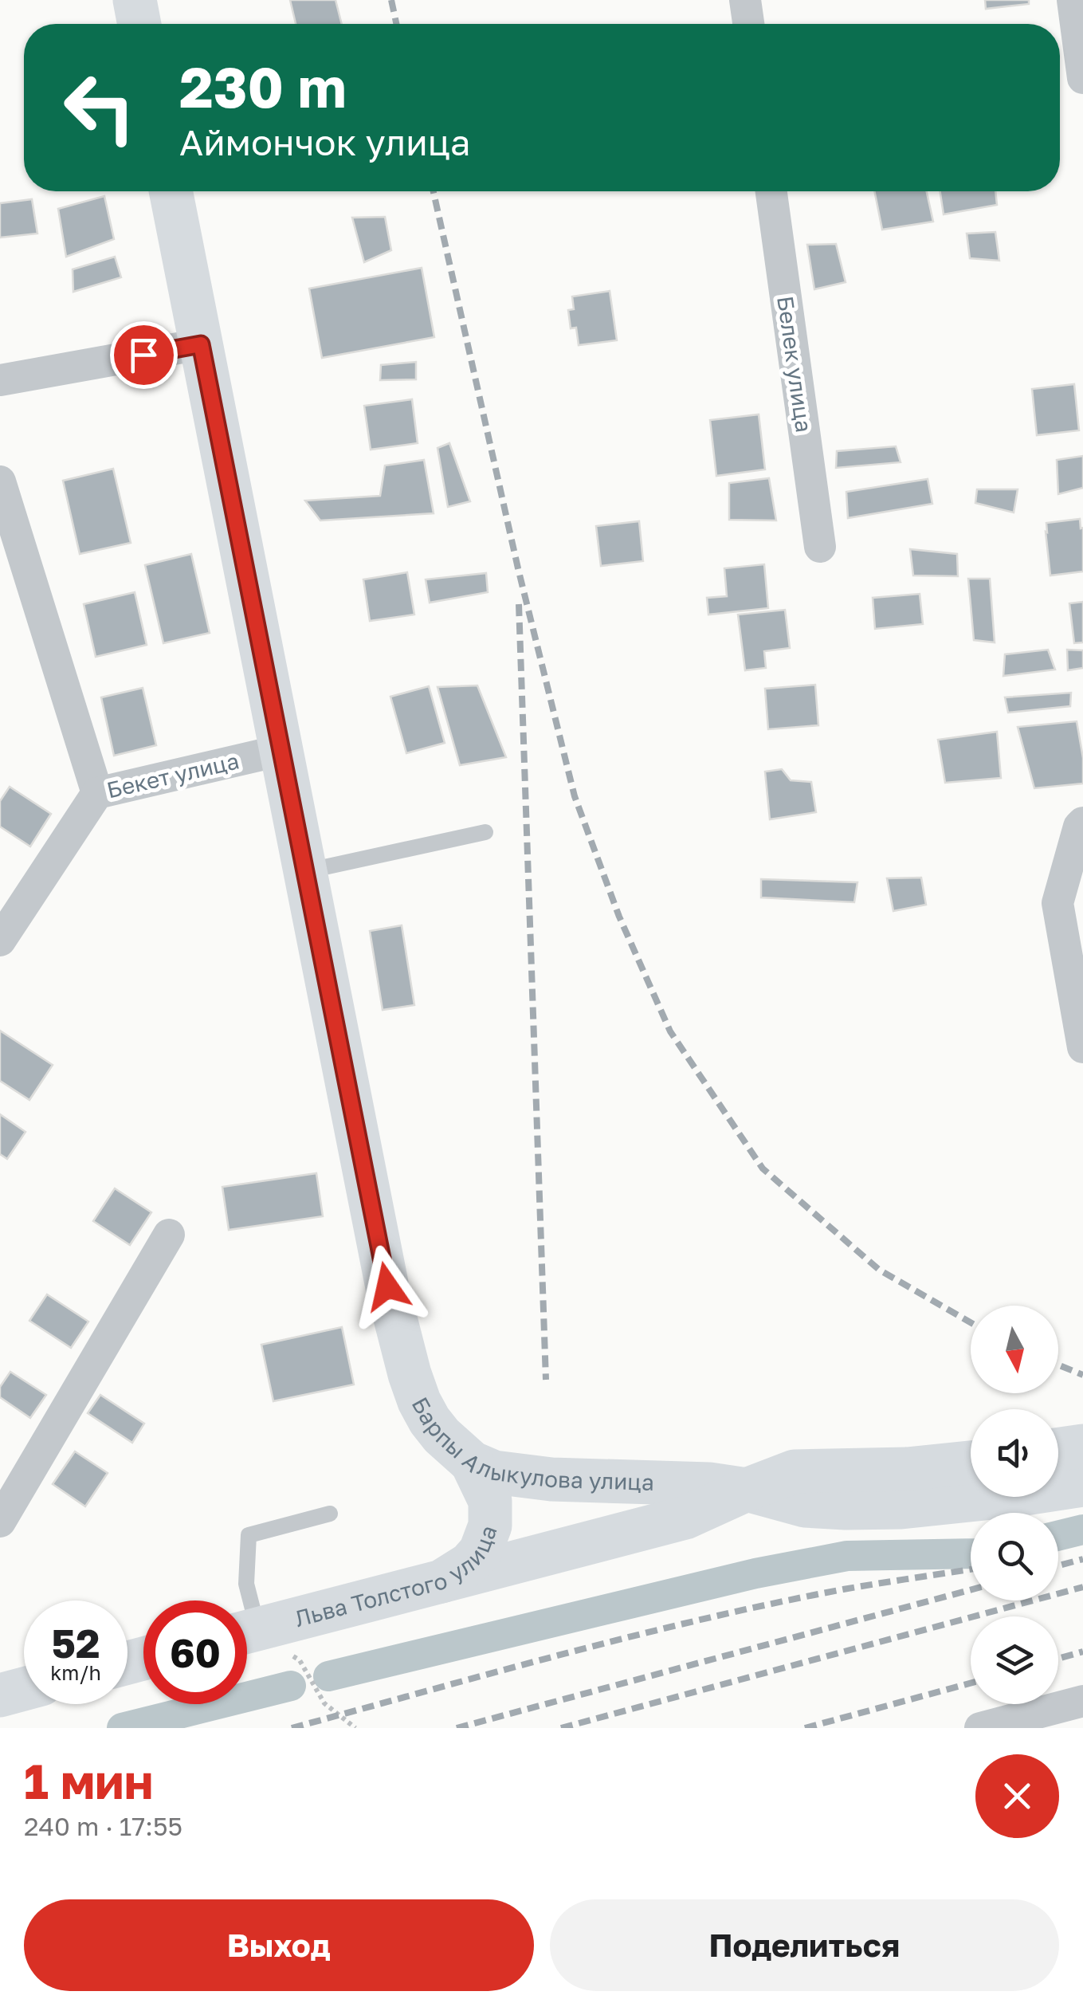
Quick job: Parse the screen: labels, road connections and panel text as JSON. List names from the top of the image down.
{
  "streets": {
    "main road": ["Барпы Алыкулова улица", "Льва Толстого улица"],
    "street": ["Белек улица", "Бекет улица"]
  },
  "crossings": [
    ["Бекет улица", "Барпы Алыкулова улица"],
    ["Барпы Алыкулова улица", "Льва Толстого улица"]
  ],
  "north": "bottom",
  "page": {
    "turn": ["230 m", "Аймончок улица"],
    "speed": "52 km/h",
    "limit": "60",
    "heading": ["1 мин", "240 m · 17:55"],
    "buttons": ["Выход", "Поделиться"]
  }
}
